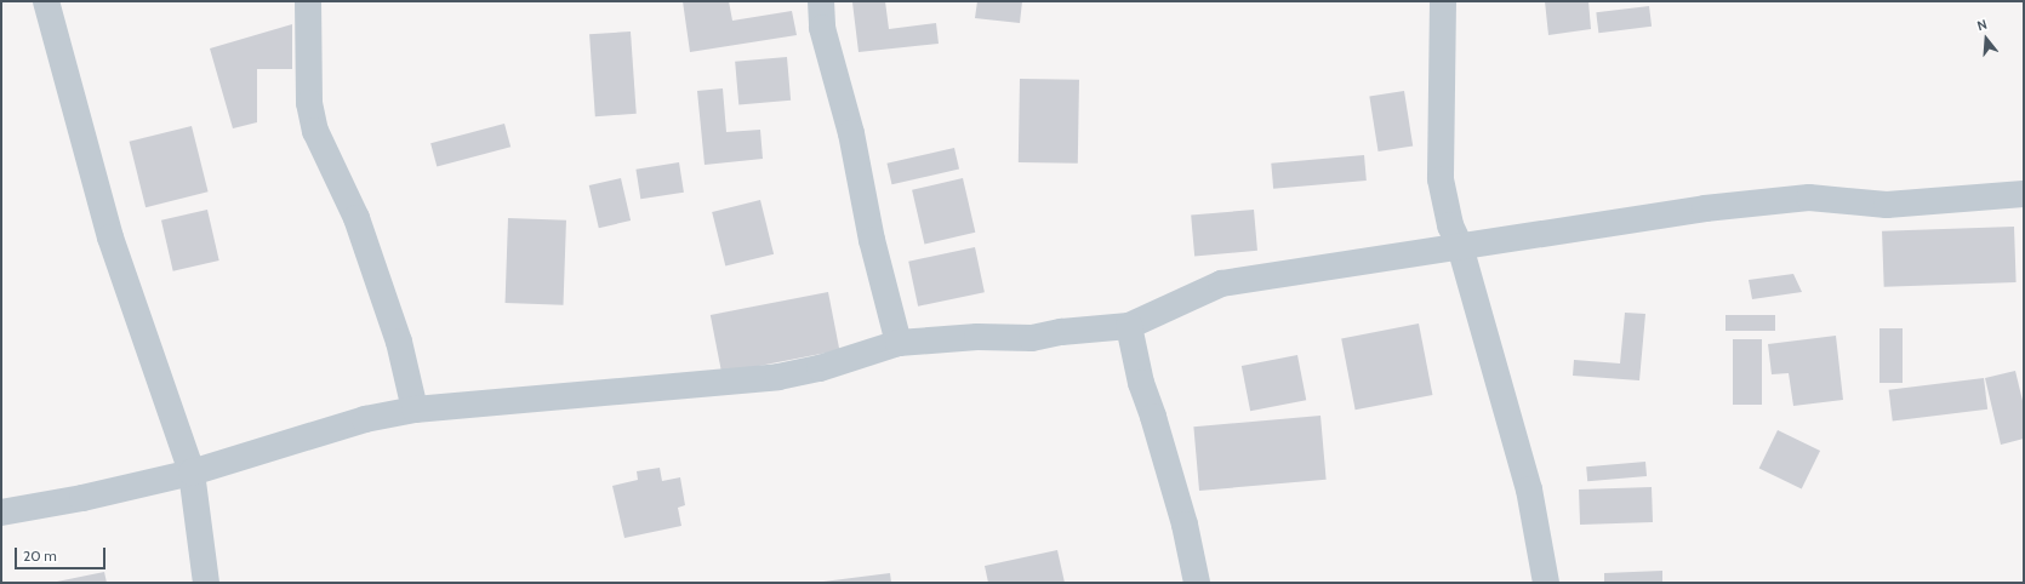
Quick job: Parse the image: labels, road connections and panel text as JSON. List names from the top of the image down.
{
  "scale_bar": "20 m",
  "north": "top"
}
